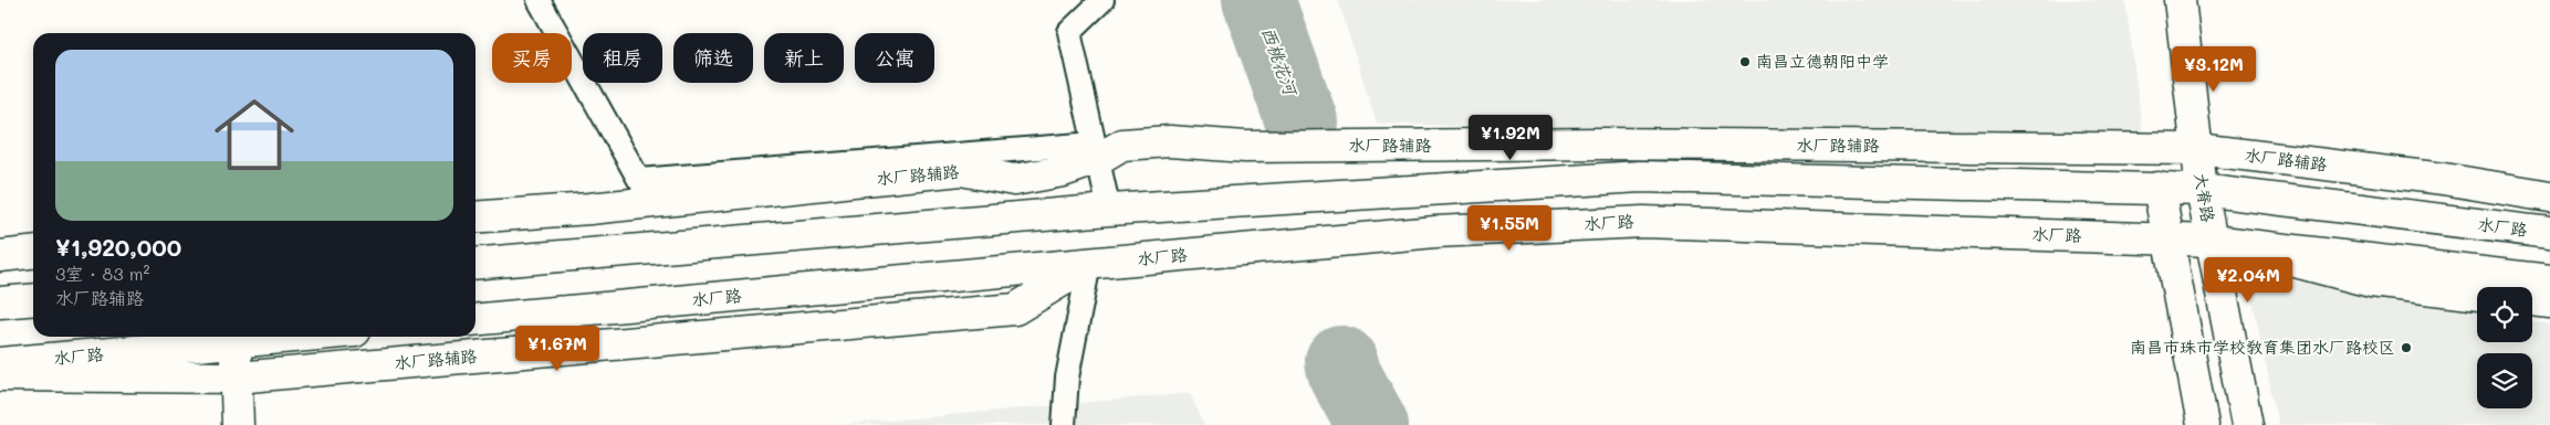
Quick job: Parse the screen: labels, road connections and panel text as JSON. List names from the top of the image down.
{
  "streets": {
    "street": ["水厂路辅路", "大脊路", "水厂路"]
  },
  "crossings": [
    ["水厂路辅路", "大脊路"],
    ["水厂路辅路", "水厂路"],
    ["大脊路", "水厂路"]
  ],
  "water": ["西桃花河"],
  "places": ["南昌立德朝阳中学", "南昌市珠市学校教育集团水厂路校区"],
  "page": {
    "chip": [
      "买房",
      "租房",
      "筛选",
      "新上",
      "公寓"
    ],
    "list": [
      {
        "name": "¥1,920,000",
        "note": "3室 · 83 m² · 水厂路辅路"
      }
    ],
    "price": [
      "¥3.12M",
      "¥1.92M",
      "¥1.55M",
      "¥2.04M",
      "¥1.67M"
    ]
  }
}
